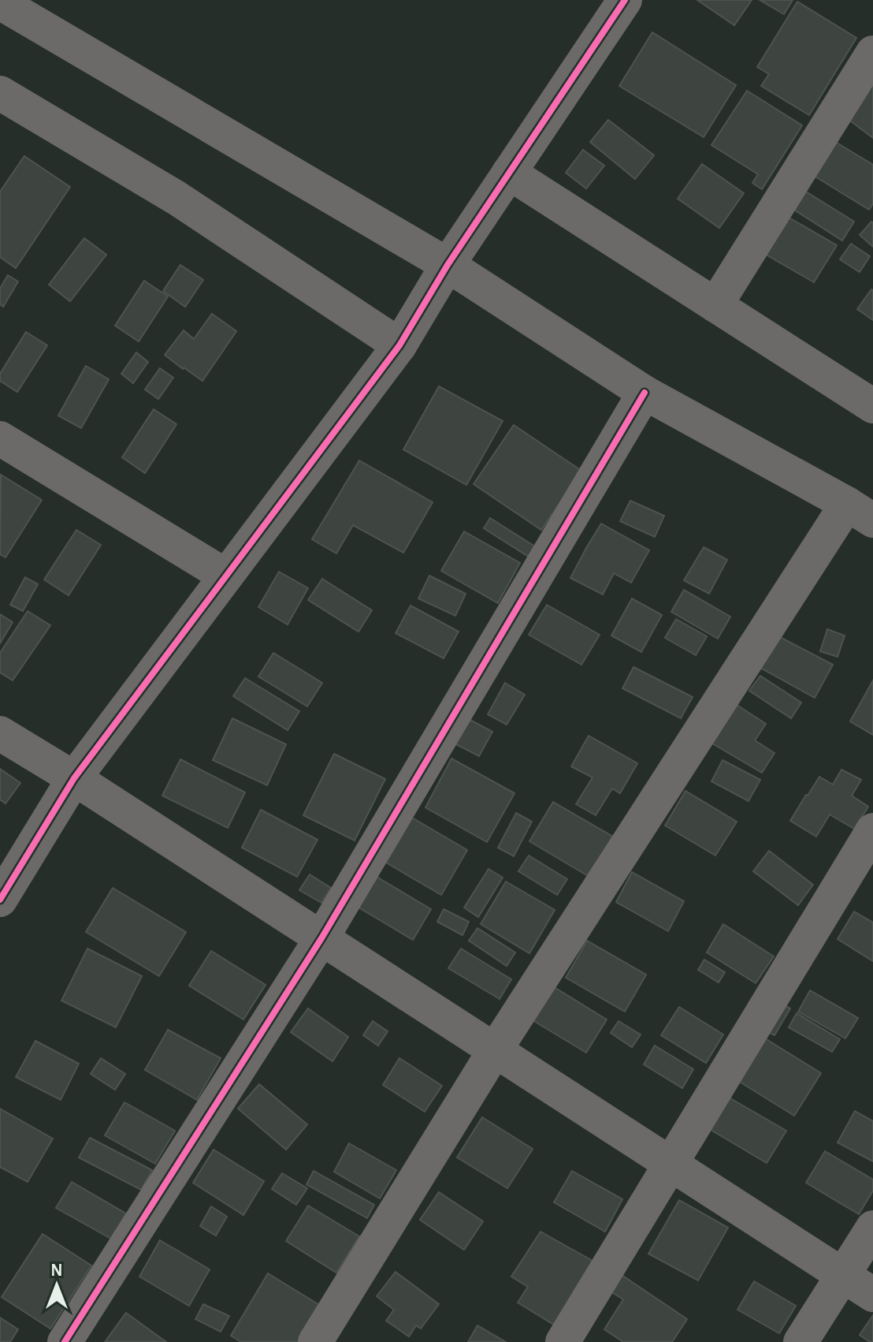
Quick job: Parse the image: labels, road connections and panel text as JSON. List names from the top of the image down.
{
  "north": "top"
}
